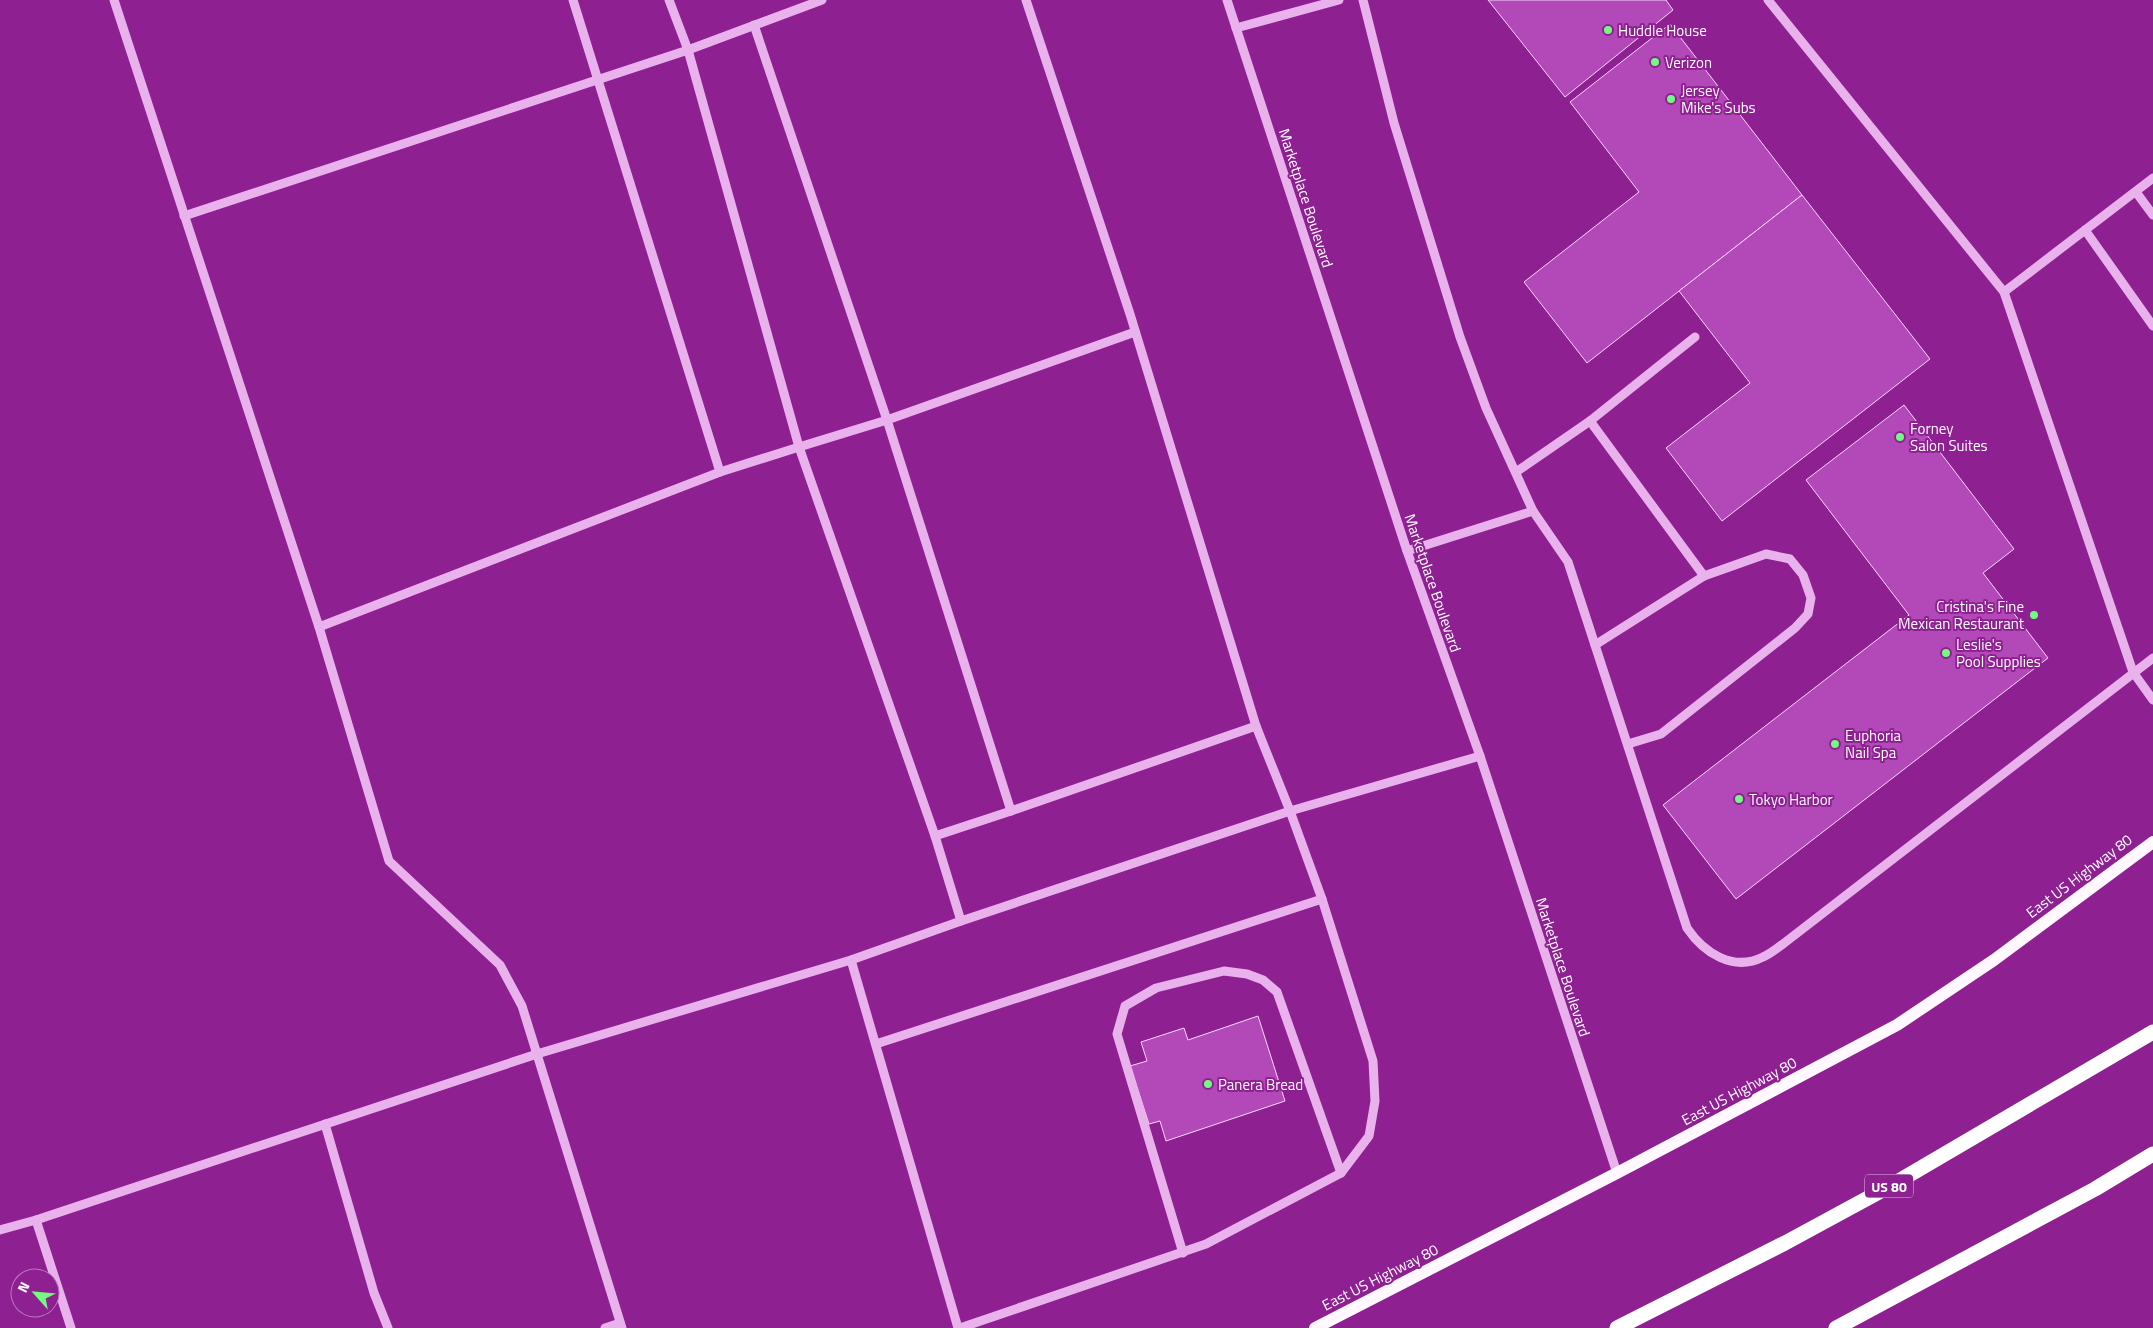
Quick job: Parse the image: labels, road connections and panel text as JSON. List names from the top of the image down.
{
  "streets": {
    "highway": ["US 80"],
    "main road": ["East US Highway 80"],
    "street": ["Marketplace Boulevard"]
  },
  "crossings": [
    ["Marketplace Boulevard", "East US Highway 80"]
  ],
  "places": [
    "Huddle House",
    "Verizon",
    "Jersey Mike's Subs",
    "Forney Salon Suites",
    "Cristina's Fine Mexican Restaurant",
    "Leslie's Pool Supplies",
    "Euphoria Nail Spa",
    "Tokyo Harbor",
    "Panera Bread"
  ],
  "north": "top left"
}
